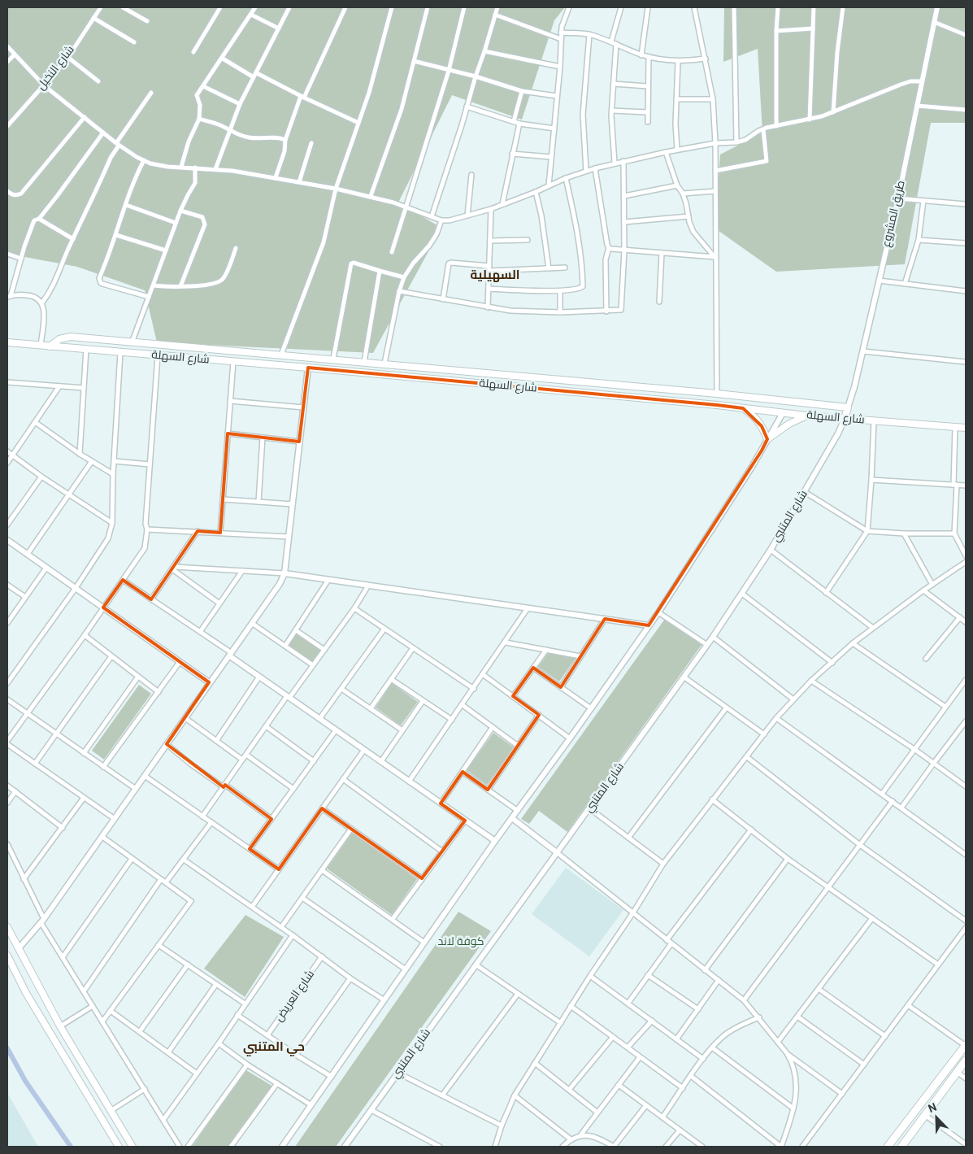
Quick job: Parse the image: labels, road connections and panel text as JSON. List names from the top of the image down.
{
  "streets": {
    "main road": ["طريق المشروع", "شارع السهلة"],
    "street": ["شارع النخيل", "شارع المتنبي", "شارع العريض"]
  },
  "crossings": [
    ["طريق المشروع", "شارع السهلة"],
    ["طريق المشروع", "شارع المتنبي"],
    ["شارع السهلة", "شارع المتنبي"]
  ],
  "districts": ["السهيلية", "حي المتنبي"],
  "parks": ["كوفة لاند"],
  "north": "top left"
}
